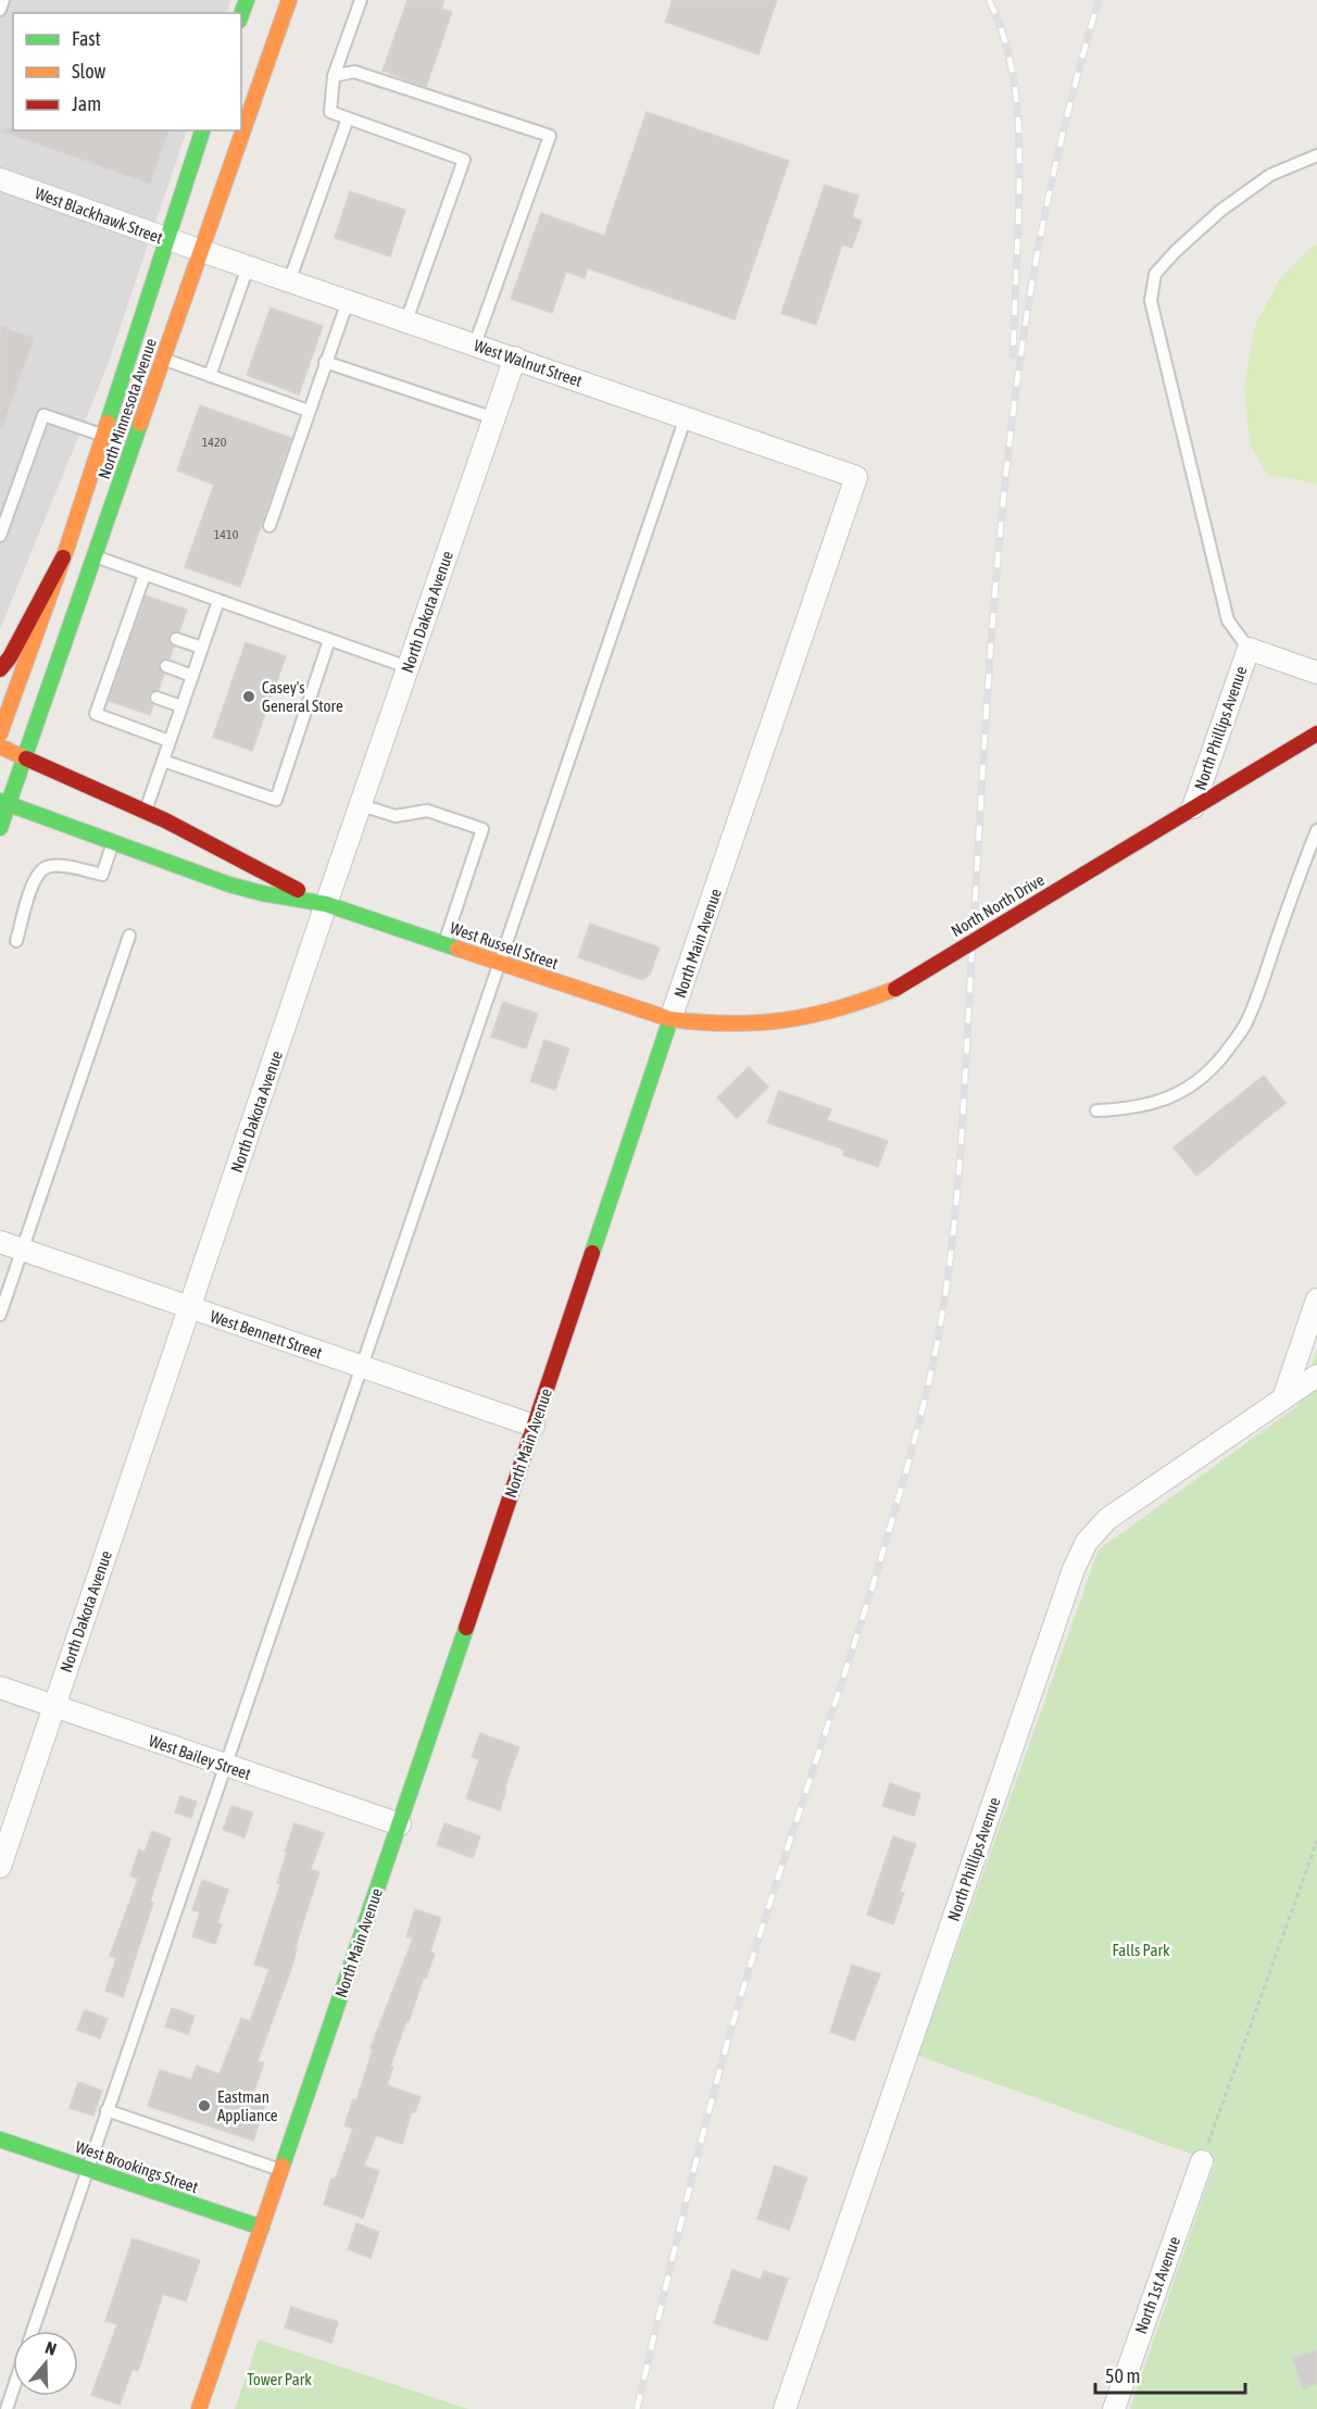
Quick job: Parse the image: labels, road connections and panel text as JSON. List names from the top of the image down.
{
  "streets": {
    "main road": [
      "North Minnesota Avenue",
      "North North Drive",
      "North Main Avenue",
      "West Russell Street",
      "West Brookings Street"
    ],
    "street": [
      "West Blackhawk Street",
      "West Walnut Street",
      "North Dakota Avenue",
      "North Phillips Avenue",
      "West Bennett Street",
      "West Bailey Street",
      "North 1st Avenue"
    ]
  },
  "crossings": [
    ["West Blackhawk Street", "West Walnut Street"],
    ["West Blackhawk Street", "North Minnesota Avenue"],
    ["West Walnut Street", "North Minnesota Avenue"],
    ["West Walnut Street", "North Dakota Avenue"],
    ["West Walnut Street", "North Main Avenue"],
    ["North Minnesota Avenue", "West Russell Street"],
    ["North Dakota Avenue", "West Russell Street"],
    ["North Dakota Avenue", "West Bennett Street"],
    ["North Dakota Avenue", "West Bailey Street"],
    ["North Phillips Avenue", "North North Drive"],
    ["North North Drive", "North Main Avenue"],
    ["North North Drive", "West Russell Street"],
    ["North Main Avenue", "West Russell Street"],
    ["North Main Avenue", "West Bennett Street"],
    ["North Main Avenue", "West Bailey Street"],
    ["North Main Avenue", "West Brookings Street"]
  ],
  "parks": ["Falls Park", "Tower Park"],
  "places": ["Casey's General Store", "Eastman Appliance"],
  "house_numbers": ["1420", "1410"],
  "legend": ["Fast", "Slow", "Jam"],
  "scale_bar": "50 m",
  "north": "top"
}
